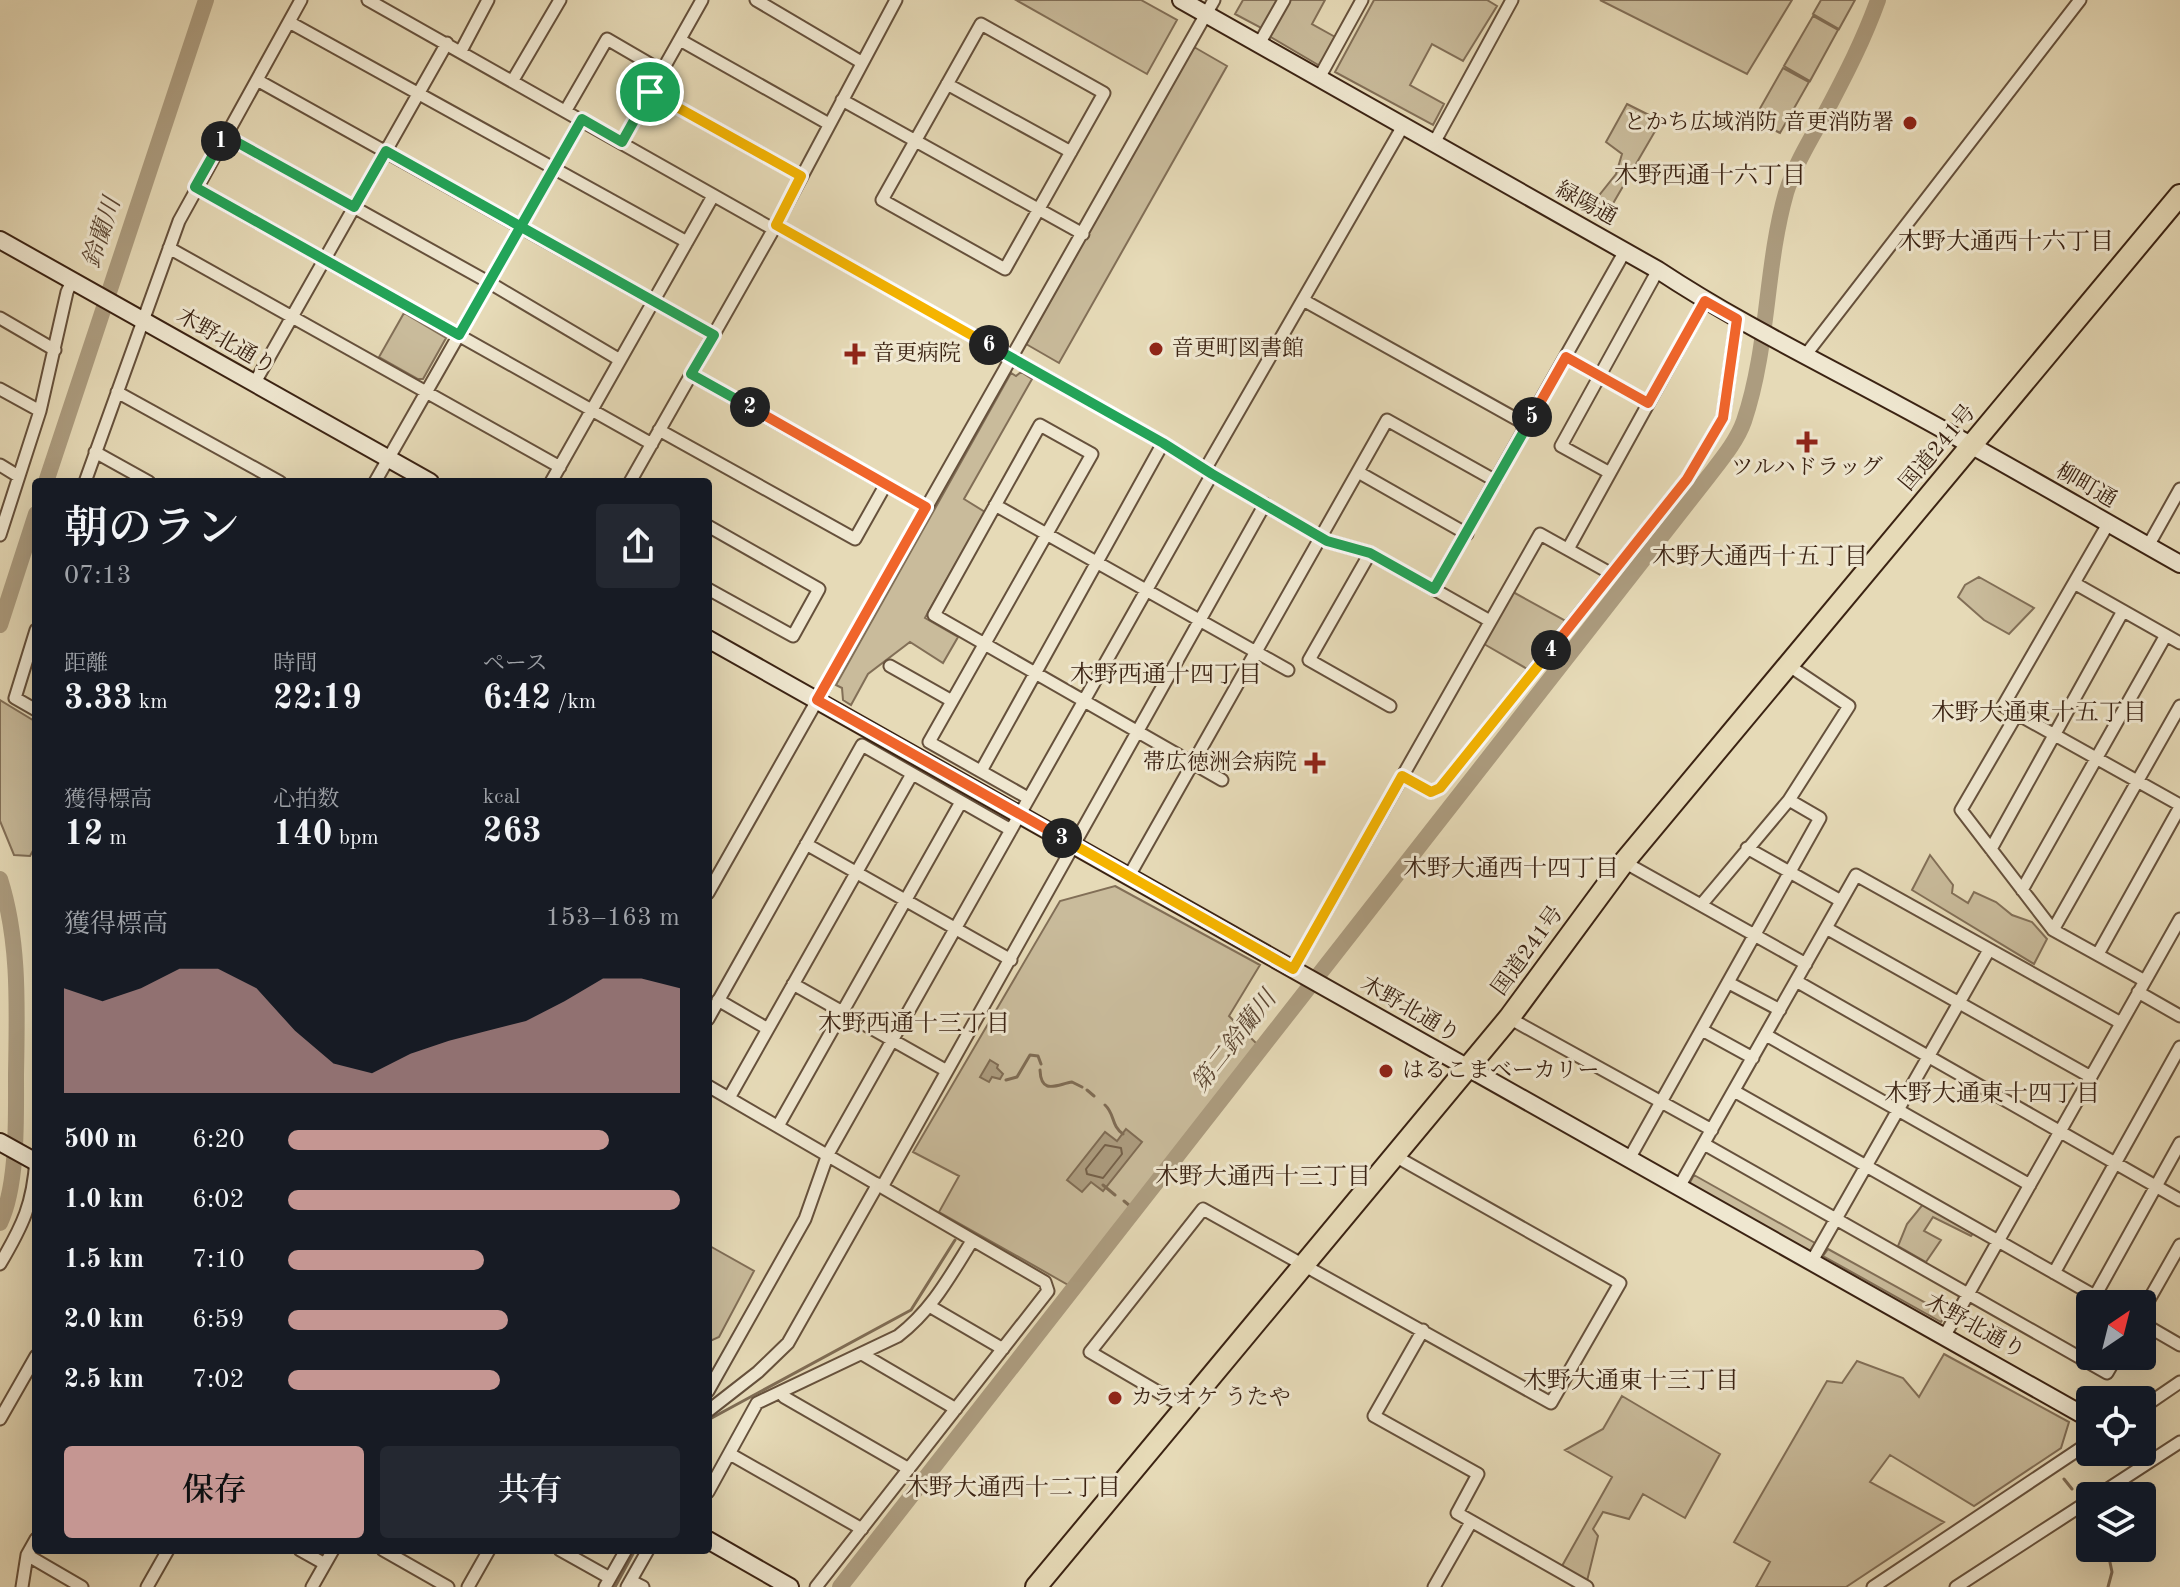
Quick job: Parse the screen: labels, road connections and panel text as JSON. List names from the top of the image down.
{
  "streets": {
    "highway": ["国道241号"],
    "street": ["緑陽通", "木野北通り", "柳町通"]
  },
  "crossings": [
    ["緑陽通", "国道241号"],
    ["緑陽通", "柳町通"],
    ["木野北通り", "国道241号"],
    ["国道241号", "柳町通"]
  ],
  "districts": [
    "木野西通十六丁目",
    "木野大通西十六丁目",
    "木野大通西十五丁目",
    "木野西通十四丁目",
    "木野大通東十五丁目",
    "木野大通西十四丁目",
    "木野西通十三丁目",
    "木野大通東十四丁目",
    "木野大通西十三丁目",
    "木野大通東十三丁目",
    "木野大通西十二丁目"
  ],
  "water": ["鈴蘭川", "第二鈴蘭川"],
  "places": {
    "other": [
      "とかち広域消防 音更消防署",
      "音更町図書館",
      "はるこまベーカリー",
      "カラオケ うたや"
    ],
    "health": ["音更病院", "ツルハドラッグ", "帯広徳洲会病院"]
  },
  "north": "top right",
  "page": {
    "pins": [
      "1",
      "6",
      "2",
      "5",
      "4",
      "3"
    ],
    "heading": ["朝のラン", "07:13"],
    "stats": [
      ["距離", "3.33 km"],
      ["時間", "22:19"],
      ["ペース", "6:42 /km"],
      ["獲得標高", "12 m"],
      ["心拍数", "140 bpm"],
      ["kcal", "263"]
    ],
    "chart": ["獲得標高", "153–163 m"],
    "list": [
      {
        "name": "500 m",
        "note": "6:20"
      },
      {
        "name": "1.0 km",
        "note": "6:02"
      },
      {
        "name": "1.5 km",
        "note": "7:10"
      },
      {
        "name": "2.0 km",
        "note": "6:59"
      },
      {
        "name": "2.5 km",
        "note": "7:02"
      }
    ],
    "buttons": ["保存", "共有"]
  }
}
